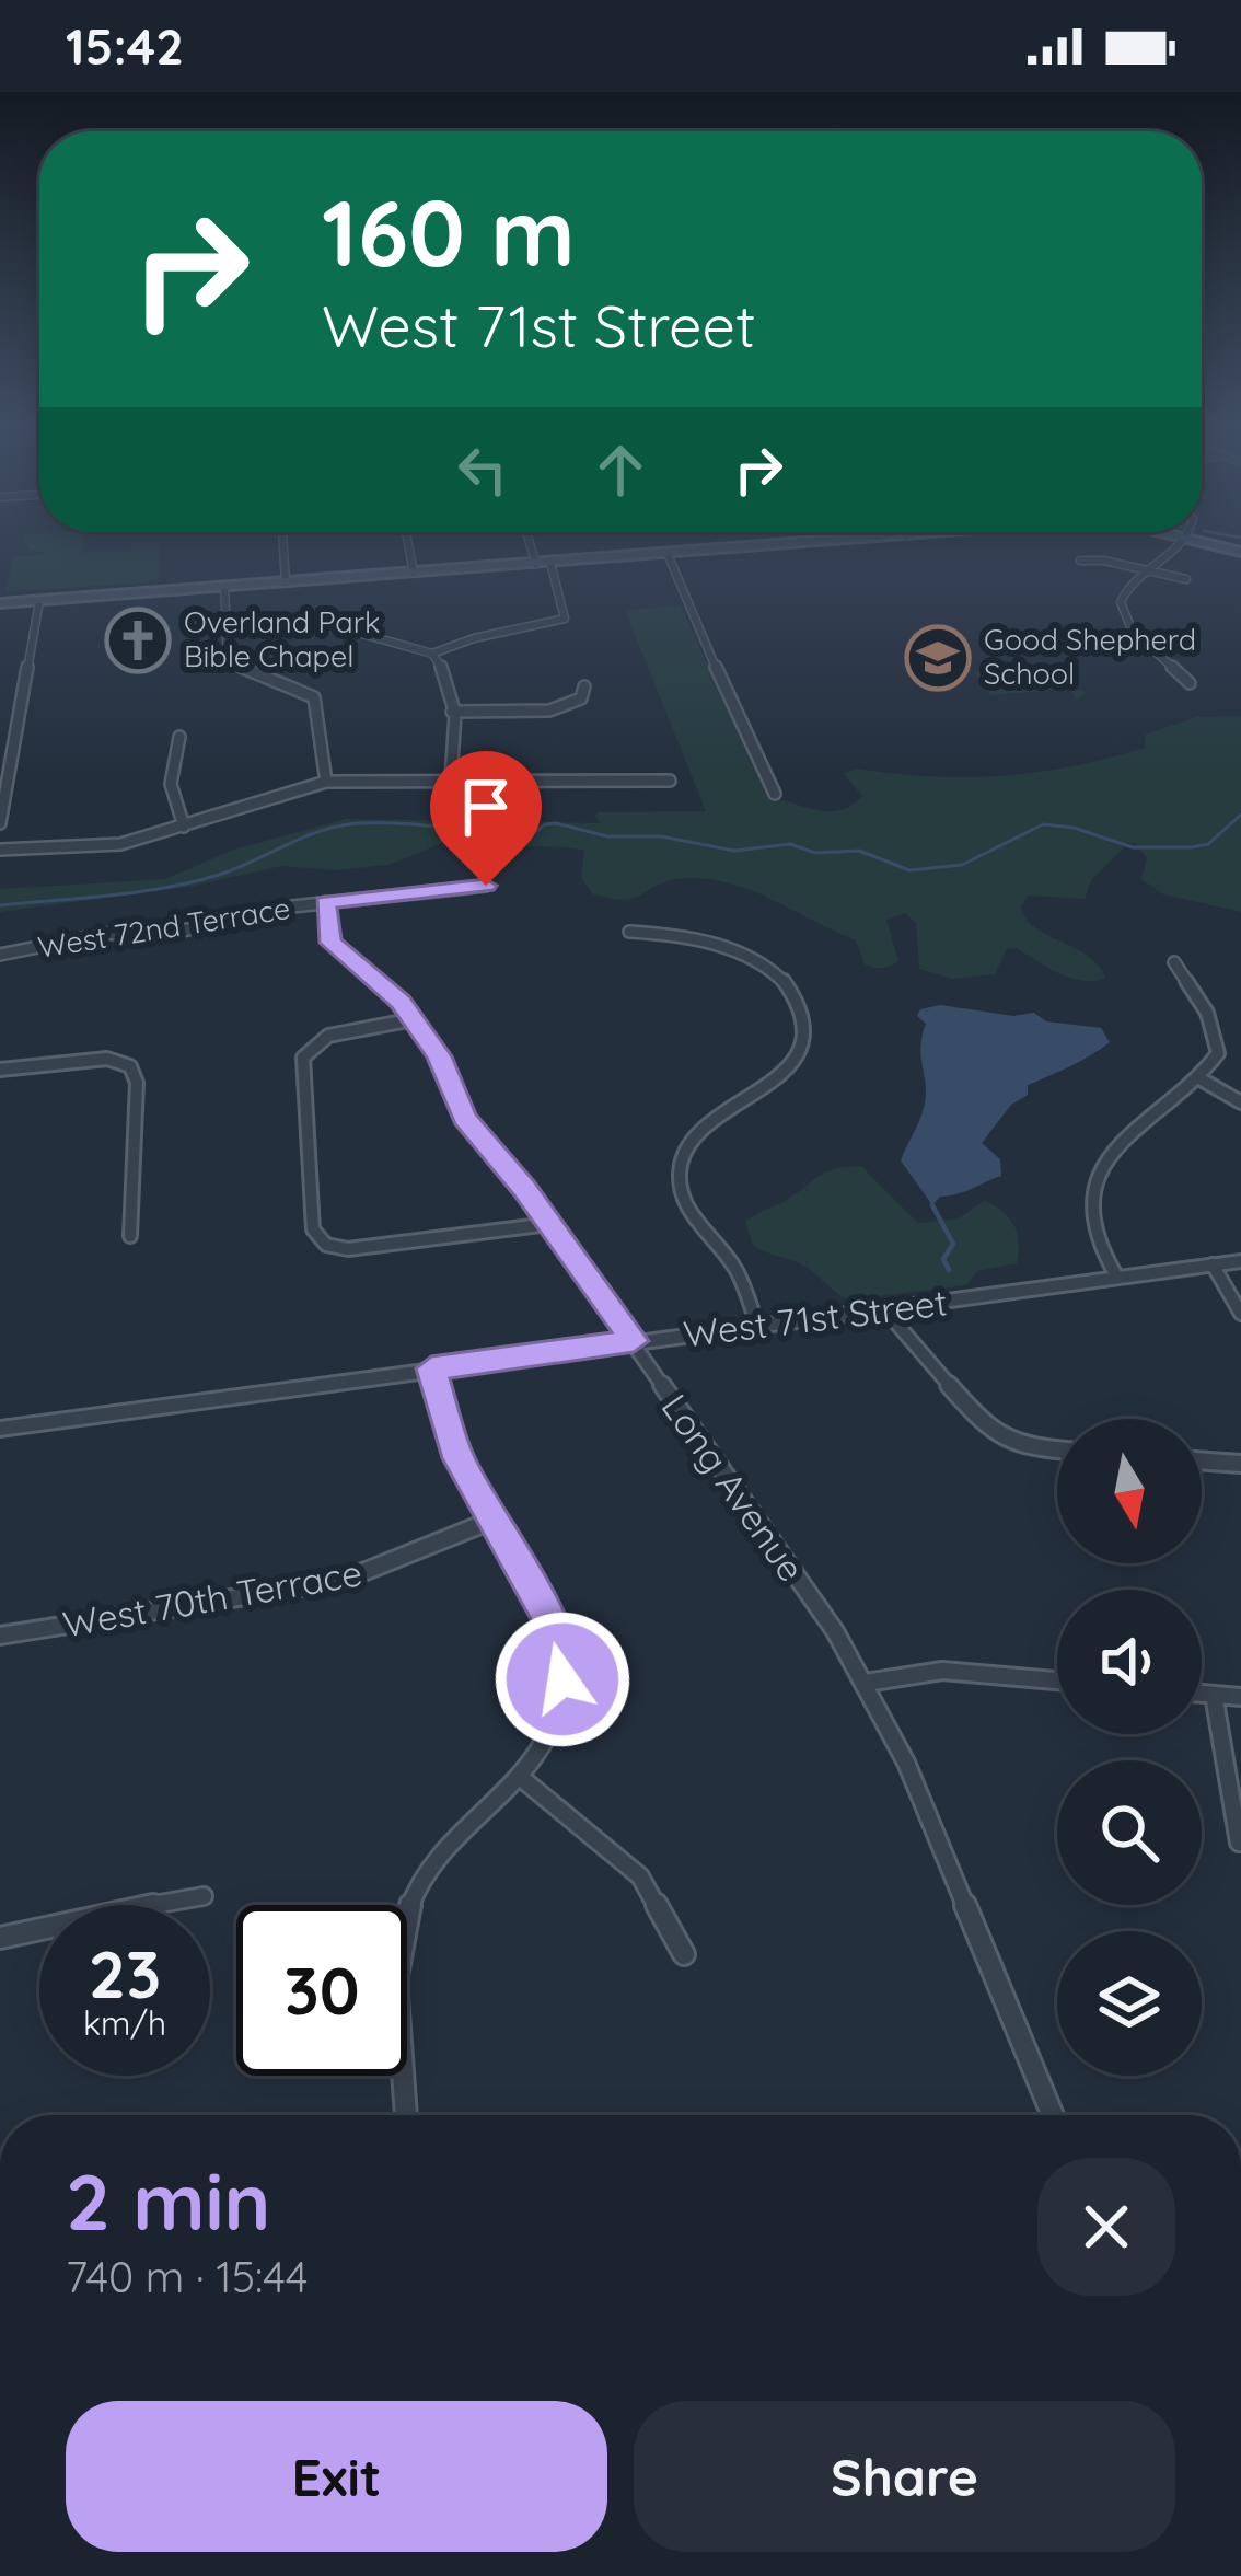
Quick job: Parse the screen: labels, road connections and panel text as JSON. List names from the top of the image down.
{
  "streets": {
    "street": [
      "West 72nd Terrace",
      "West 71st Street",
      "Long Avenue",
      "West 70th Terrace"
    ]
  },
  "crossings": [
    ["West 72nd Terrace", "Long Avenue"],
    ["West 71st Street", "Long Avenue"]
  ],
  "places": {
    "church": ["Overland Park Bible Chapel"],
    "school or university": ["Good Shepherd School"]
  },
  "north": "bottom",
  "page": {
    "status": "15:42",
    "turn": ["160 m", "West 71st Street"],
    "speed": "23 km/h",
    "limit": "30",
    "heading": ["2 min", "740 m · 15:44"],
    "buttons": ["Exit", "Share"]
  }
}
